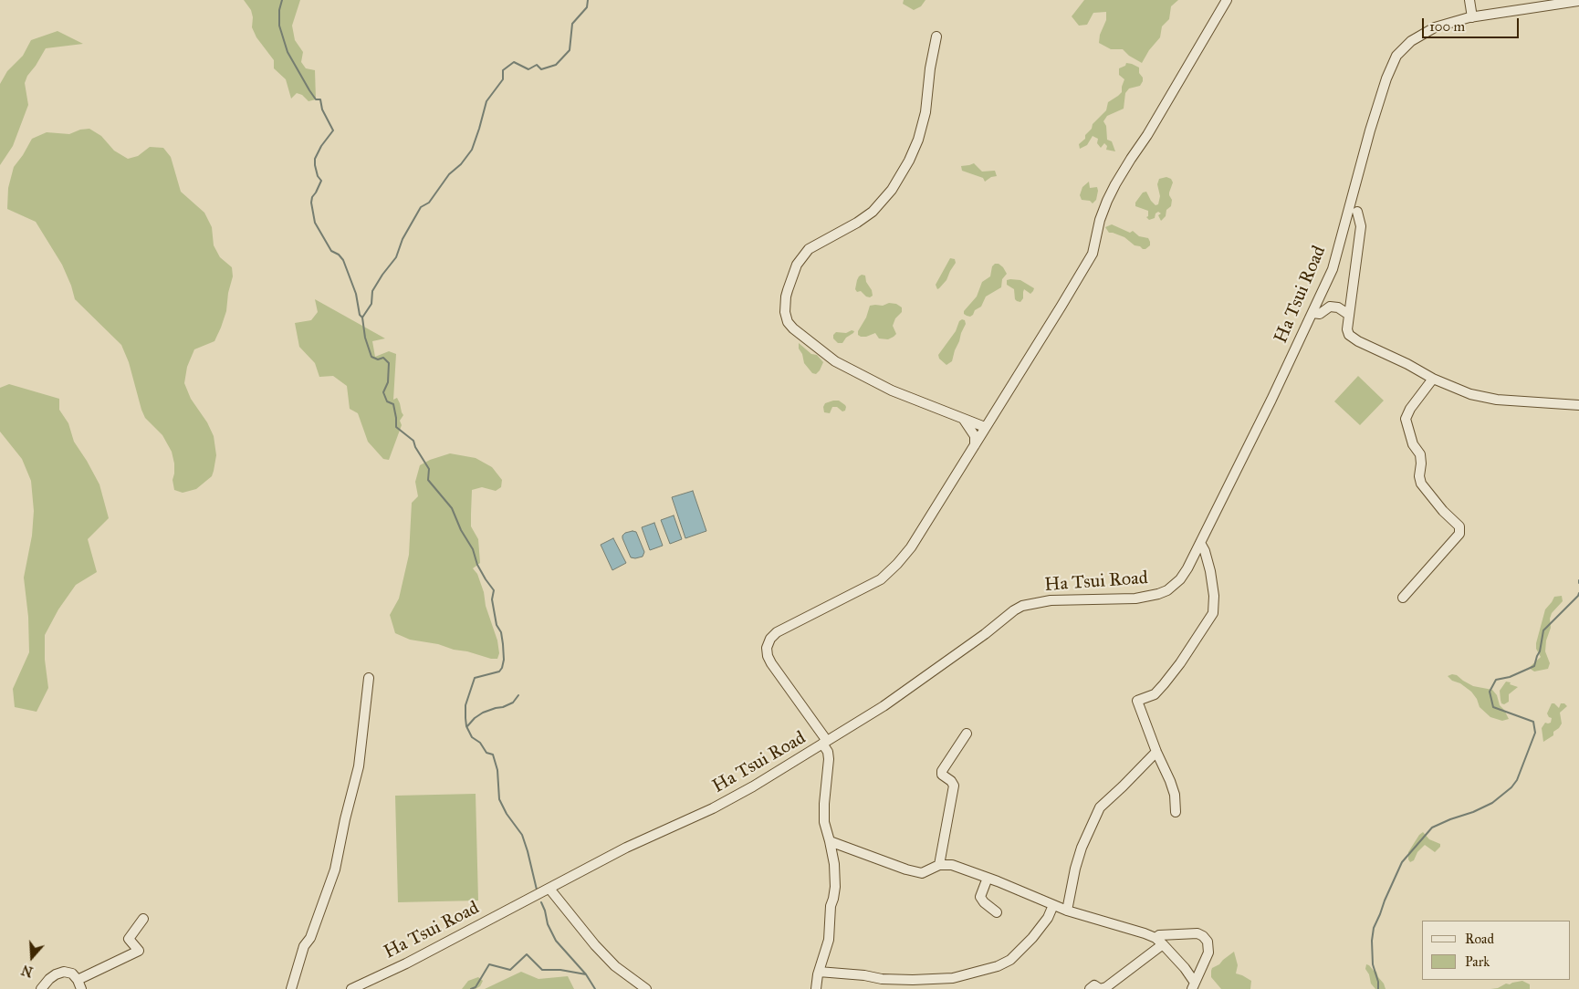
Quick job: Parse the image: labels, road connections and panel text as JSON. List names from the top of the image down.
{
  "streets": {
    "street": ["Ha Tsui Road"]
  },
  "legend": ["Road", "Park"],
  "scale_bar": "100 m",
  "north": "bottom"
}
